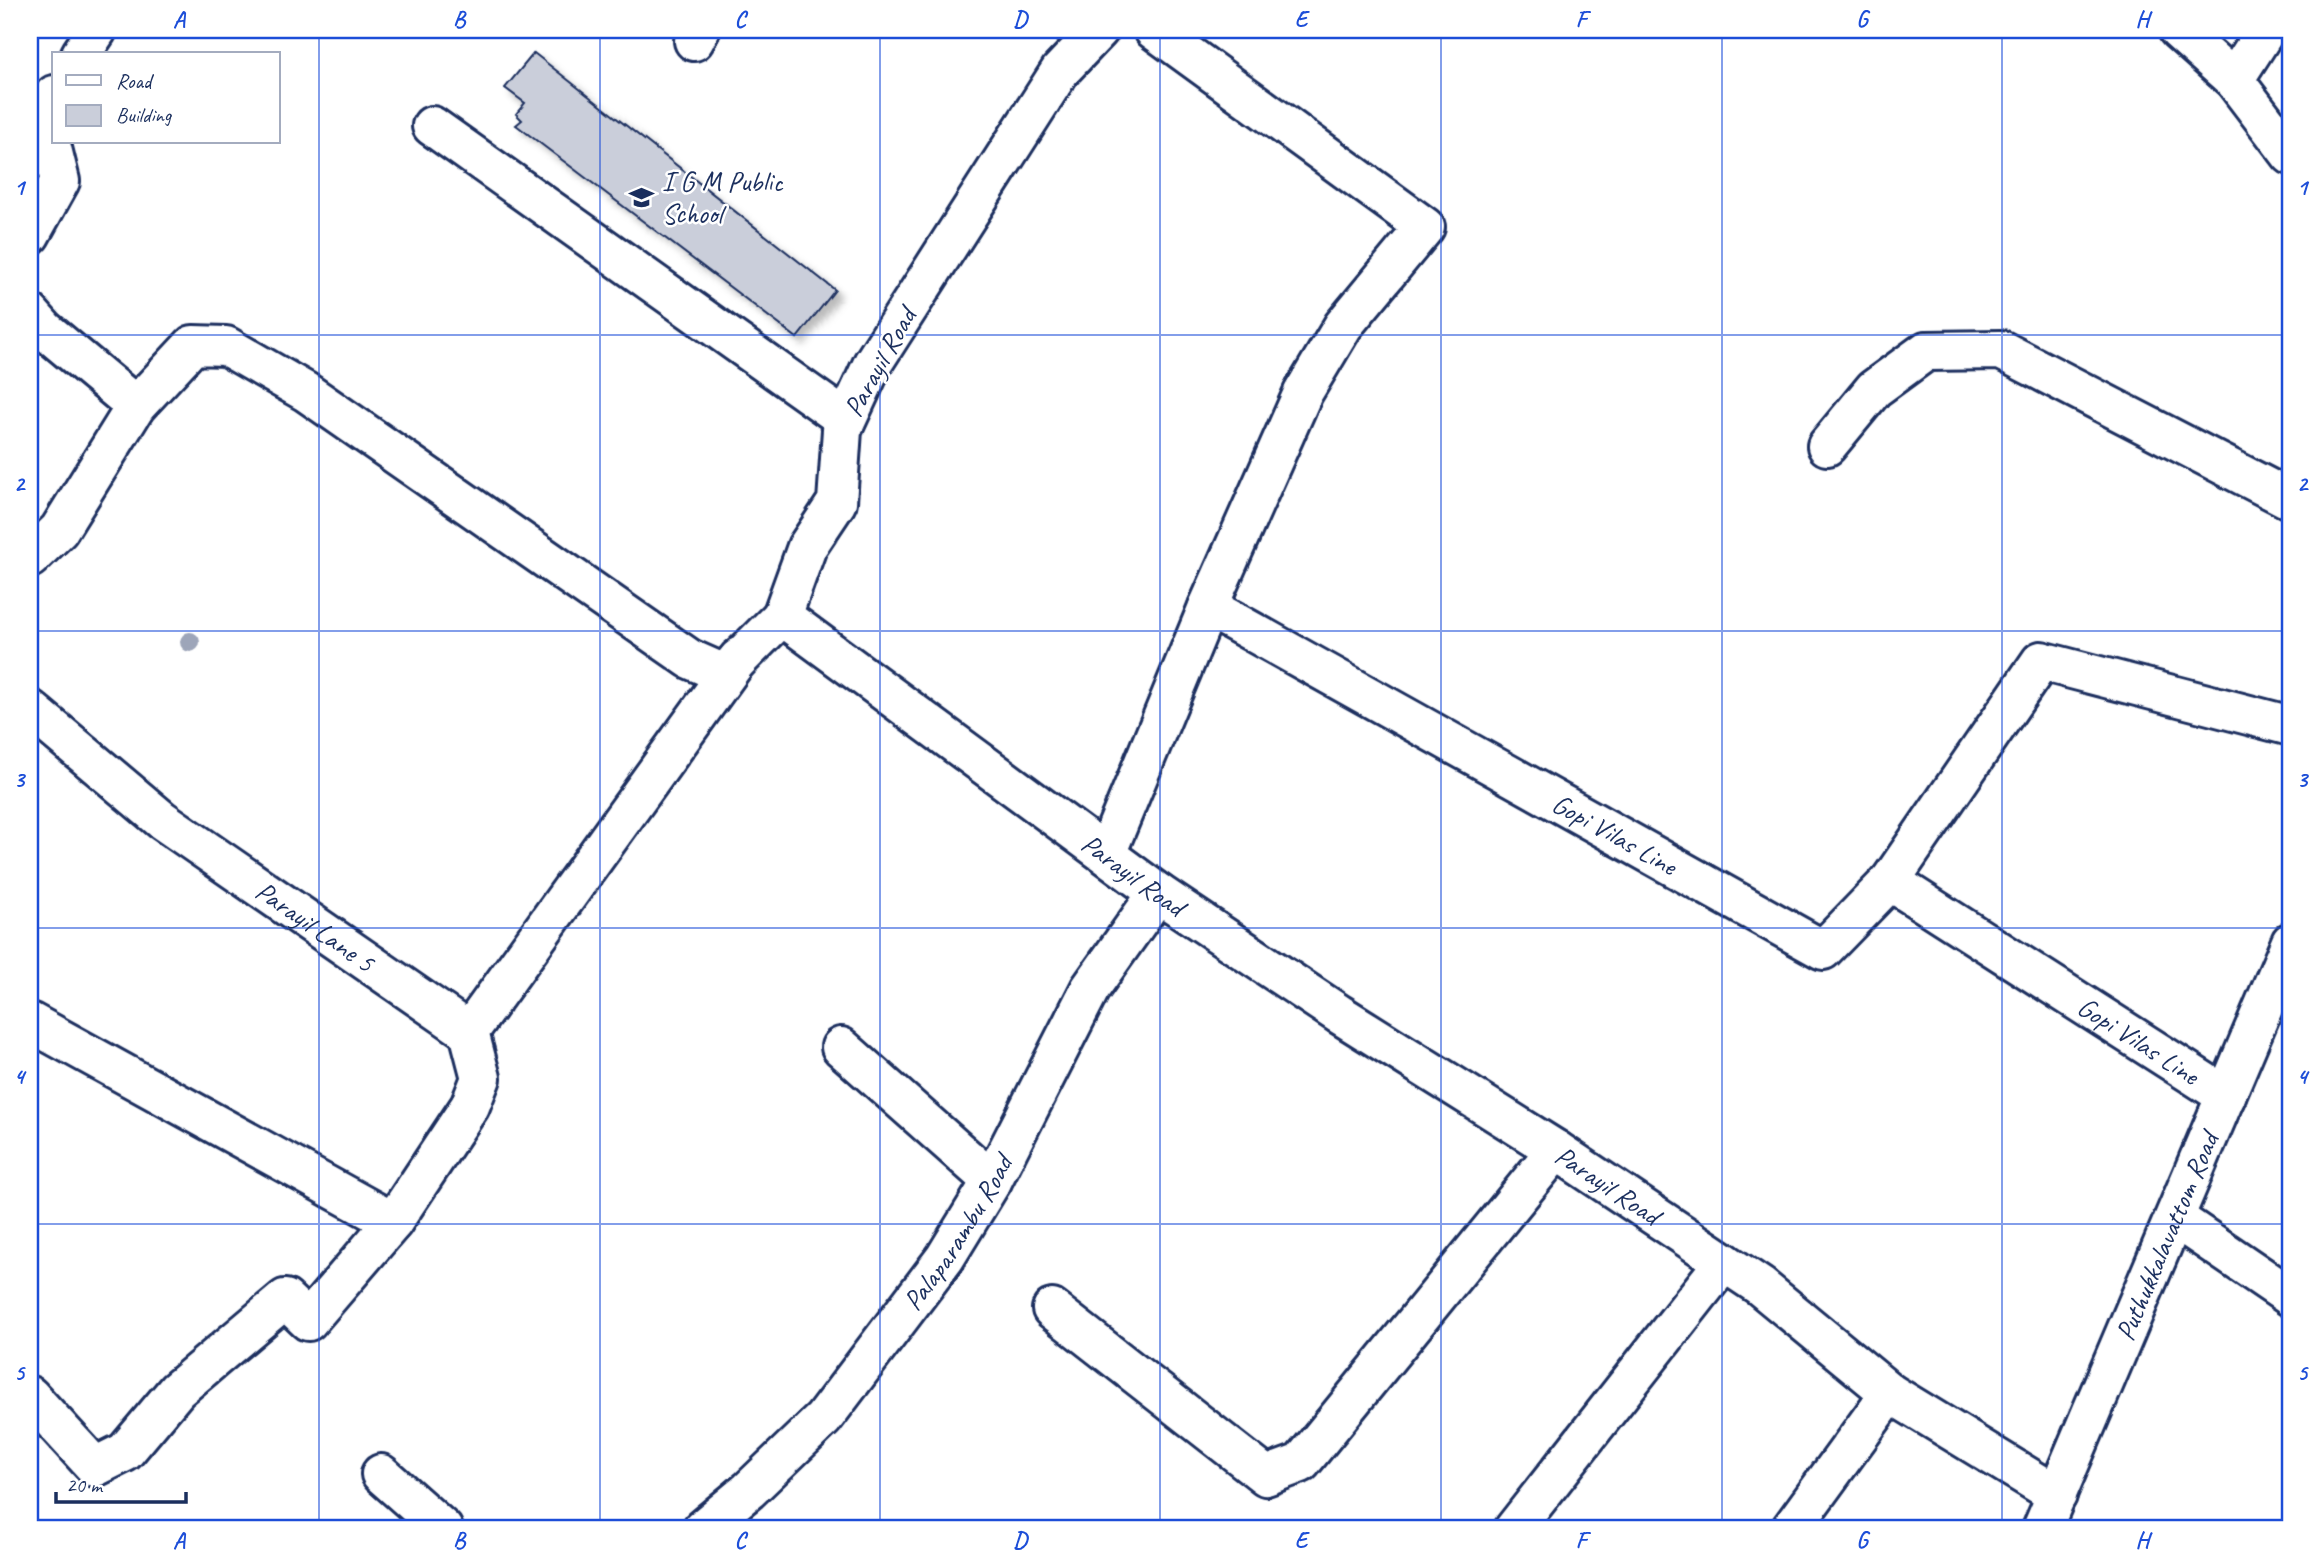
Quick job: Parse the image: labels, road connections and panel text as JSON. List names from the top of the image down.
{
  "streets": {
    "street": [
      "Parayil Road",
      "Gopi Vilas Line",
      "Parayil Lane 5",
      "Palaparambu Road",
      "Puthukkalavattom Road"
    ]
  },
  "crossings": [
    ["Parayil Road", "Palaparambu Road"],
    ["Parayil Road", "Puthukkalavattom Road"],
    ["Gopi Vilas Line", "Puthukkalavattom Road"]
  ],
  "places": {
    "school or university": ["I G M Public School"]
  },
  "legend": ["Road", "Building"],
  "scale_bar": "20 m",
  "grid": {
    "columns": [
      "A",
      "B",
      "C",
      "D",
      "E",
      "F",
      "G",
      "H"
    ],
    "rows": [
      "1",
      "2",
      "3",
      "4",
      "5"
    ]
  }
}
